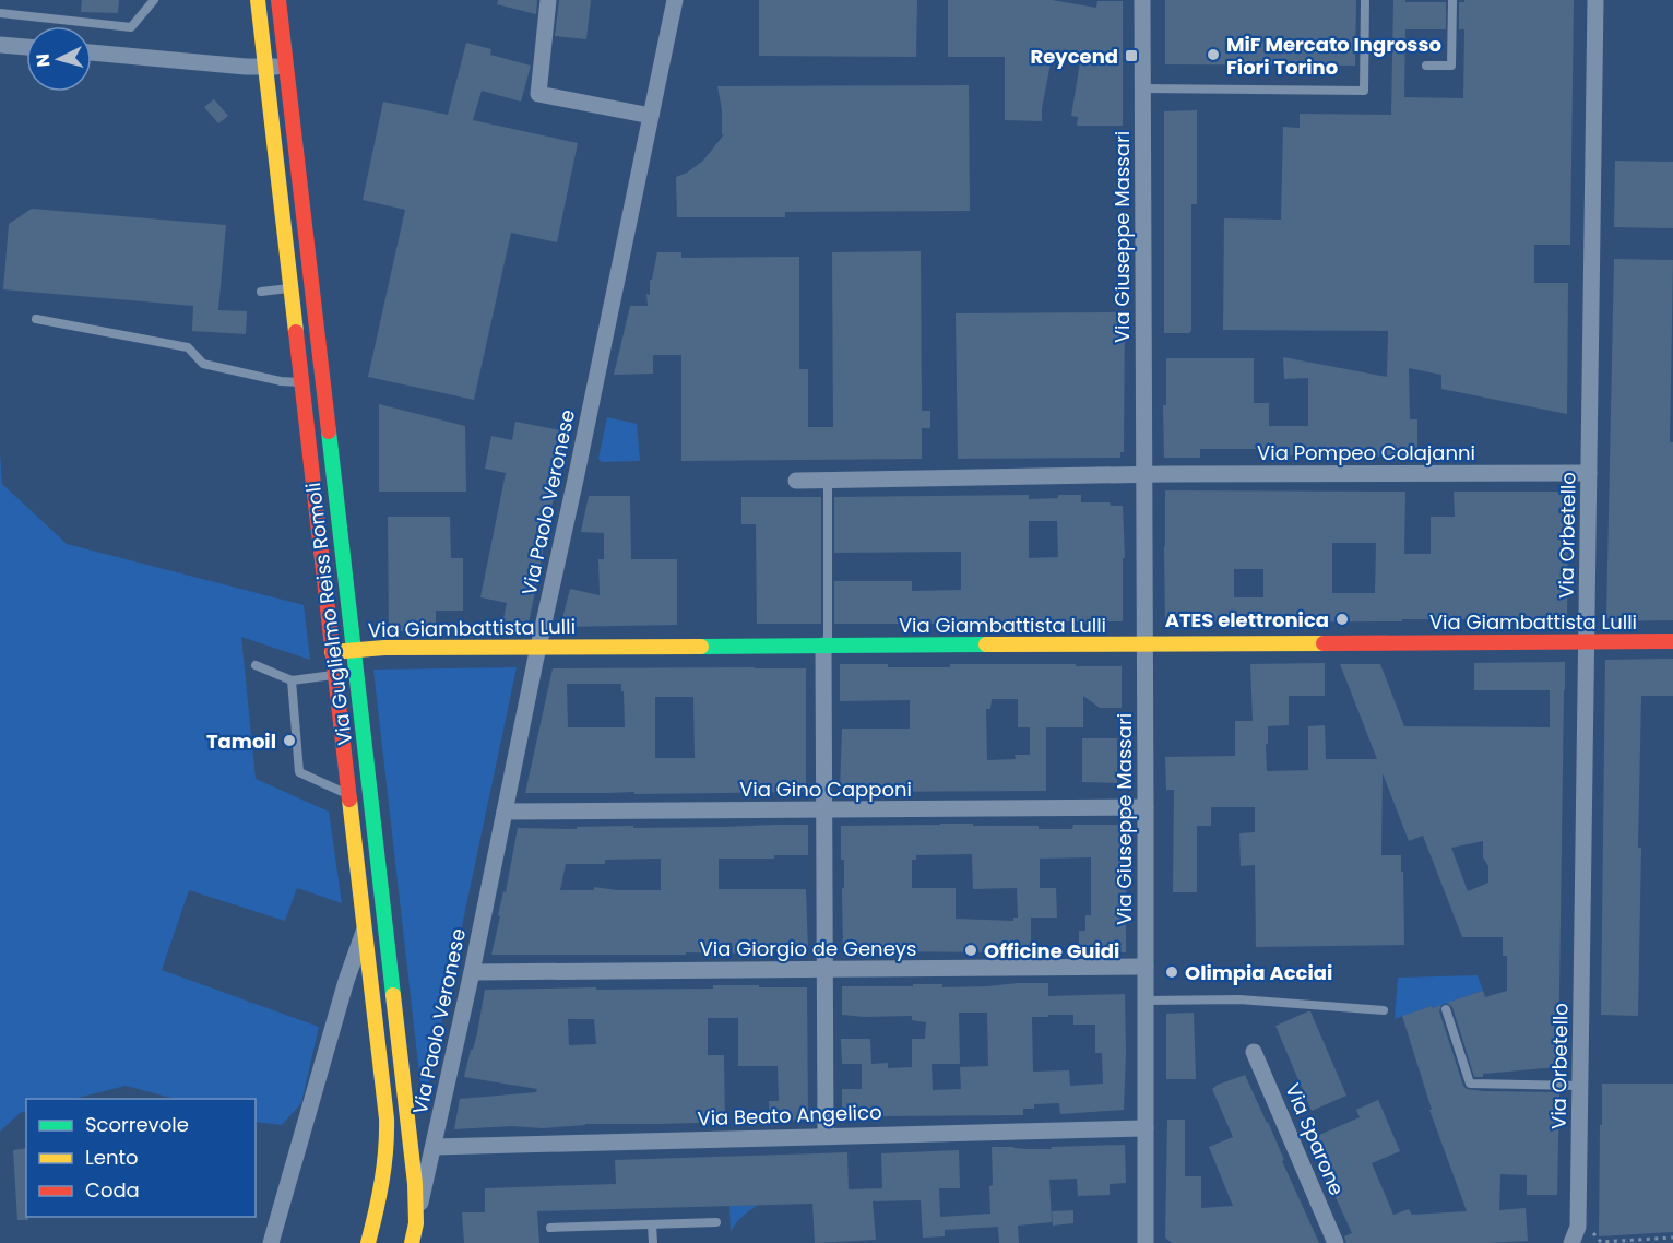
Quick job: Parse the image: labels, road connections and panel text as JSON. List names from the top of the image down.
{
  "streets": {
    "main road": ["Via Paolo Veronese", "Via Guglielmo Reiss Romoli", "Via Giambattista Lulli"],
    "street": [
      "Via Giuseppe Massari",
      "Via Pompeo Colajanni",
      "Via Orbetello",
      "Via Gino Capponi",
      "Via Giorgio de Geneys",
      "Via Beato Angelico",
      "Via Sparone"
    ]
  },
  "crossings": [
    ["Via Giuseppe Massari", "Via Pompeo Colajanni"],
    ["Via Giuseppe Massari", "Via Giambattista Lulli"],
    ["Via Giuseppe Massari", "Via Gino Capponi"],
    ["Via Giuseppe Massari", "Via Giorgio de Geneys"],
    ["Via Giuseppe Massari", "Via Beato Angelico"],
    ["Via Pompeo Colajanni", "Via Orbetello"],
    ["Via Paolo Veronese", "Via Guglielmo Reiss Romoli"],
    ["Via Paolo Veronese", "Via Giambattista Lulli"],
    ["Via Paolo Veronese", "Via Gino Capponi"],
    ["Via Paolo Veronese", "Via Giorgio de Geneys"],
    ["Via Paolo Veronese", "Via Beato Angelico"],
    ["Via Orbetello", "Via Giambattista Lulli"],
    ["Via Guglielmo Reiss Romoli", "Via Giambattista Lulli"]
  ],
  "places": {
    "other": [
      "MiF Mercato Ingrosso Fiori Torino",
      "ATES elettronica",
      "Tamoil",
      "Officine Guidi",
      "Olimpia Acciai"
    ],
    "transit": ["Reycend"]
  },
  "legend": ["Scorrevole", "Lento", "Coda"],
  "north": "left"
}
